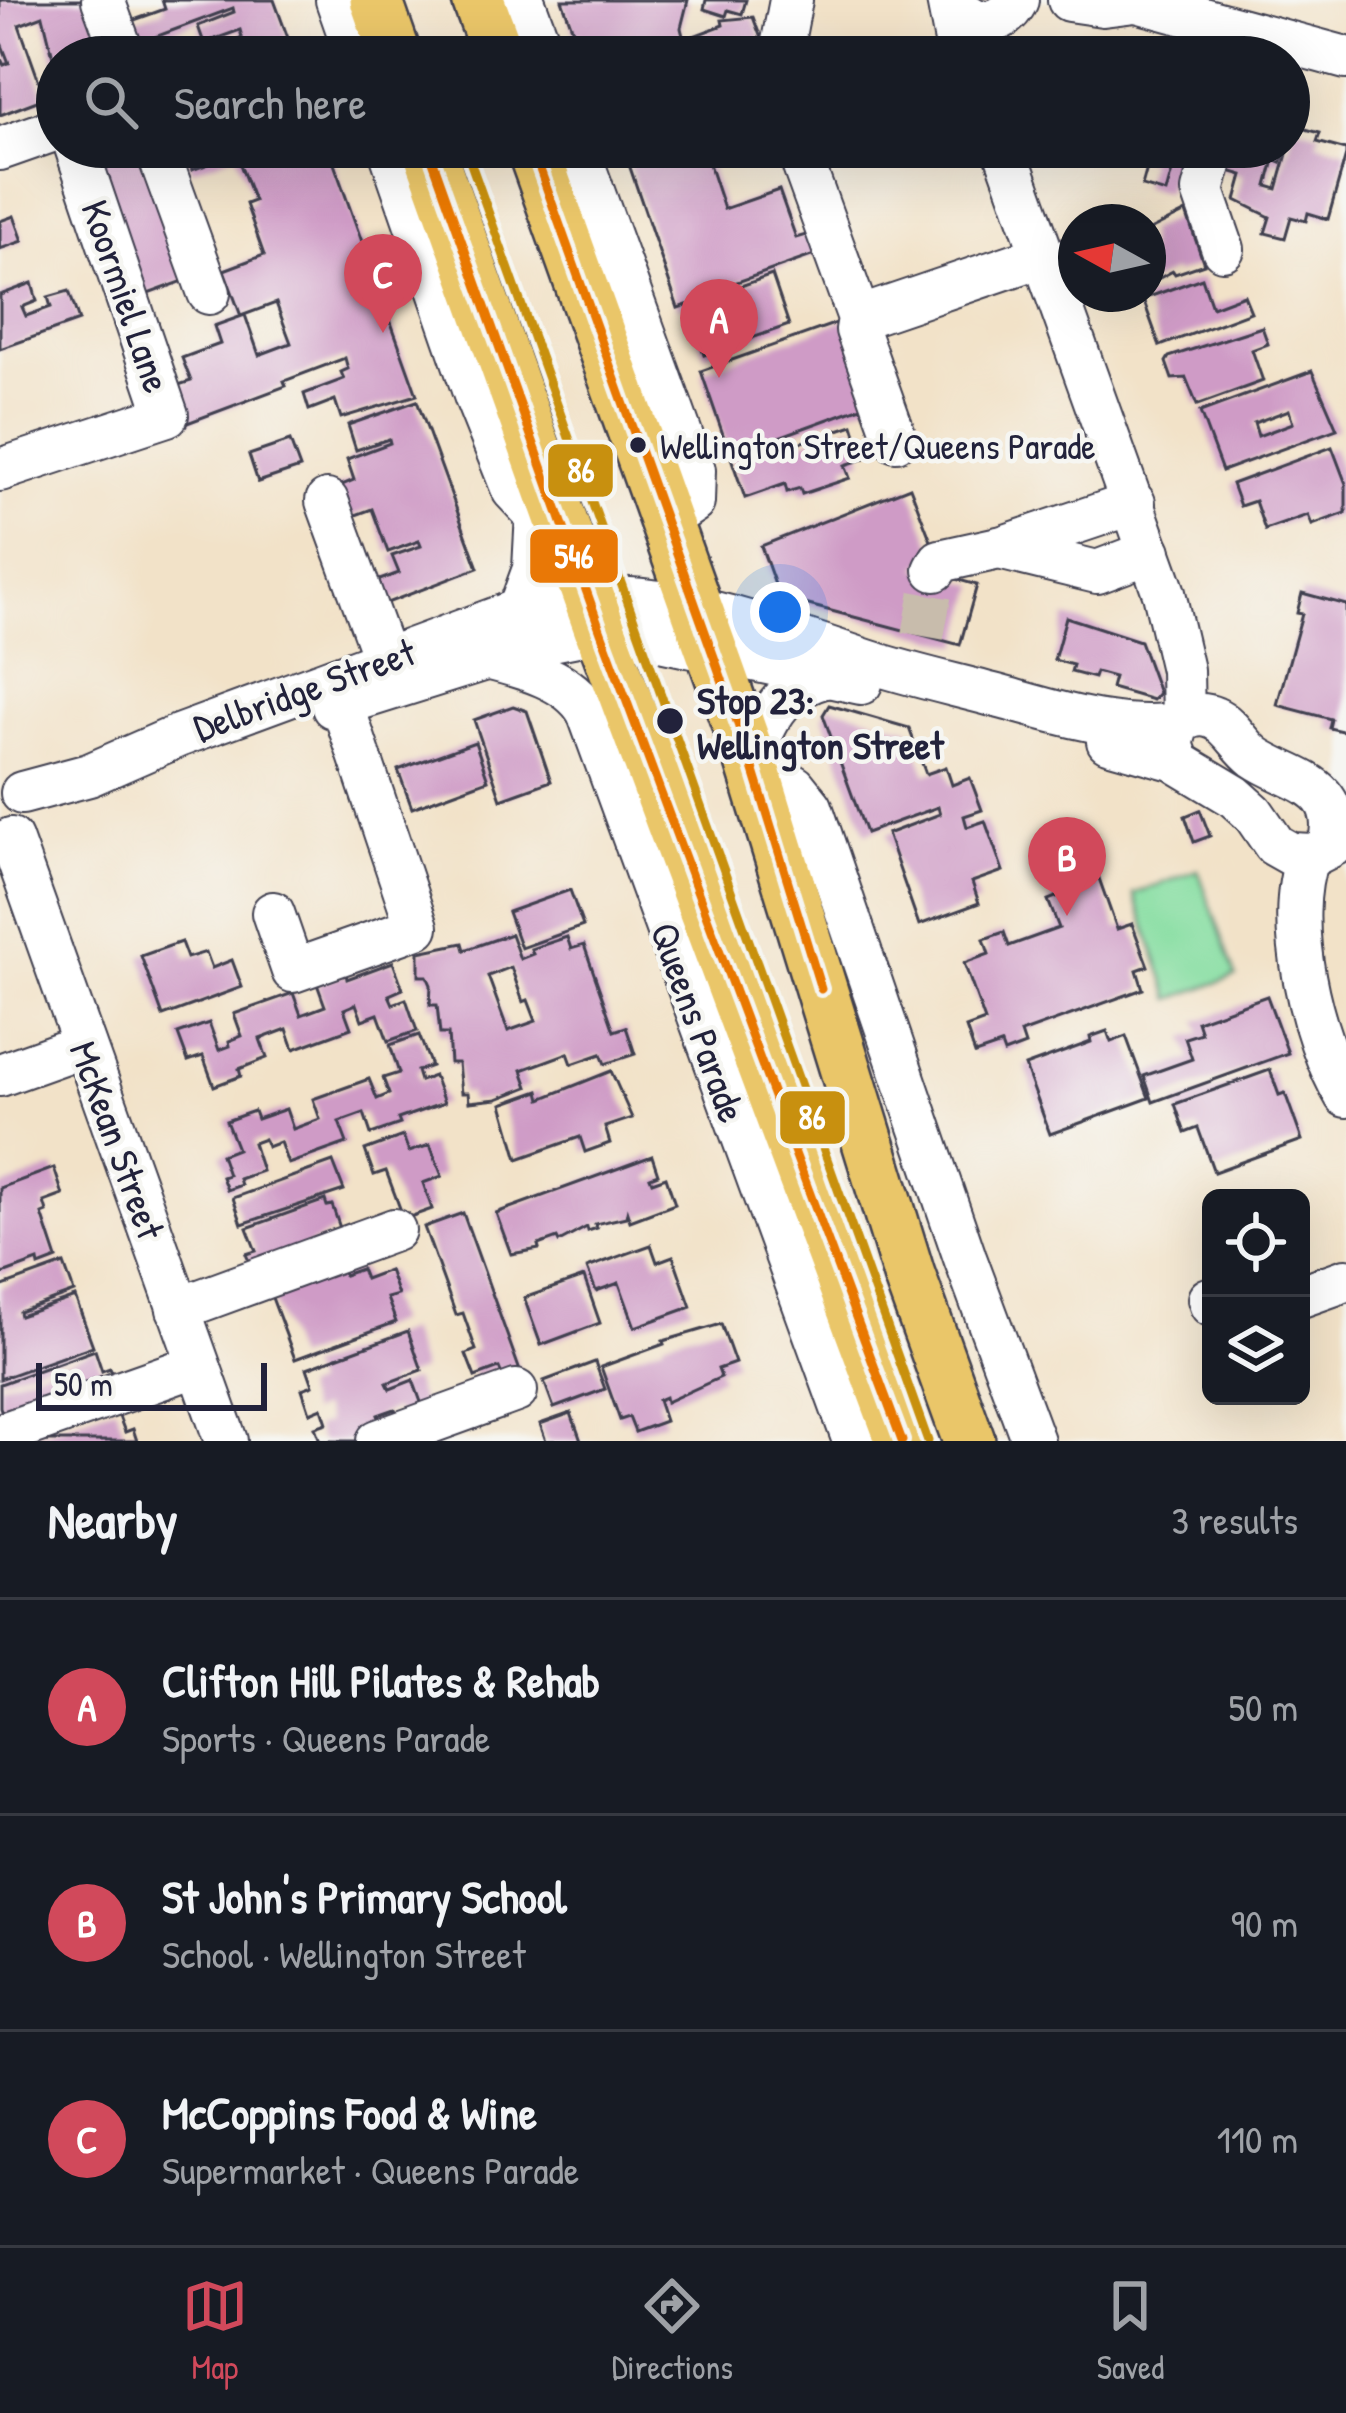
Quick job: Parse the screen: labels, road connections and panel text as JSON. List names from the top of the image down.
{
  "streets": {
    "main road": ["Queens Parade"],
    "street": ["Koormiel Lane", "Delbridge Street", "McKean Street"]
  },
  "crossings": [
    ["Delbridge Street", "Queens Parade"],
    ["Delbridge Street", "McKean Street"]
  ],
  "places": ["Wellington Street/Queens Parade", "Stop 23: Wellington Street"],
  "lines": ["transit line 86", "transit line 546"],
  "scale_bar": "50 m",
  "north": "left",
  "page": {
    "search": "Search here",
    "pins": ["C", "A", "B"],
    "scale": "50 m",
    "heading": ["Nearby", "3 results"],
    "list": [
      {
        "mark": "A",
        "name": "Clifton Hill Pilates & Rehab",
        "note": "Sports · Queens Parade",
        "value": "50 m"
      },
      {
        "mark": "B",
        "name": "St John's Primary School",
        "note": "School · Wellington Street",
        "value": "90 m"
      },
      {
        "mark": "C",
        "name": "McCoppins Food & Wine",
        "note": "Supermarket · Queens Parade",
        "value": "110 m"
      }
    ],
    "nav": ["Map", "Directions", "Saved"]
  }
}
